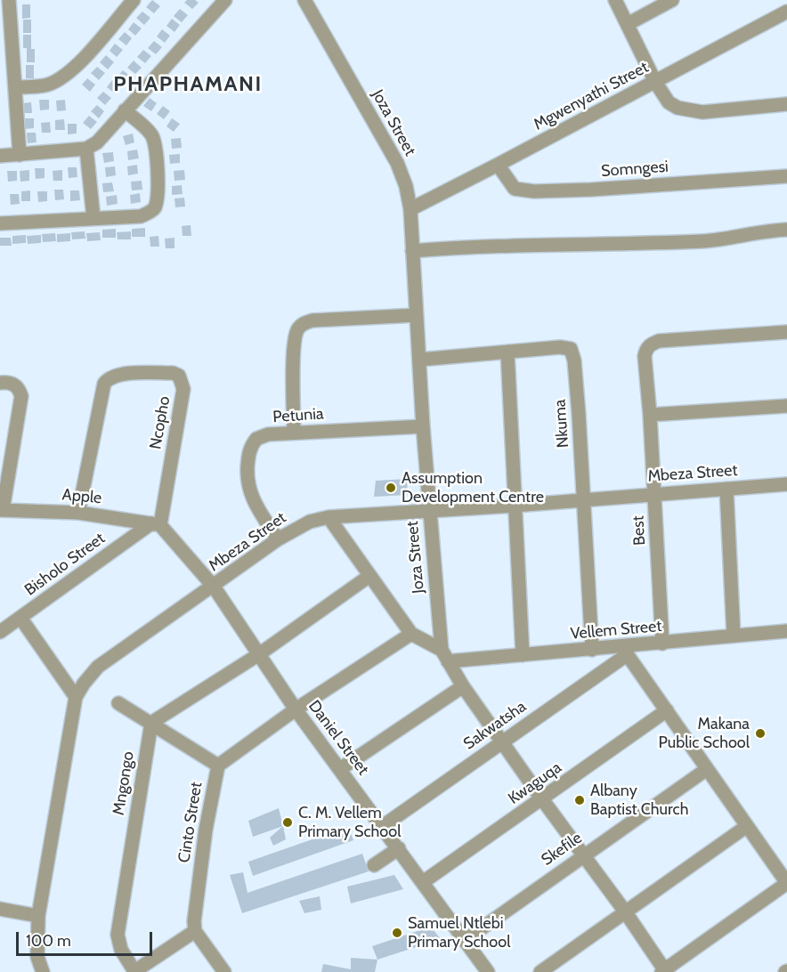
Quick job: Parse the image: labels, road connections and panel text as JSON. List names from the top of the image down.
{
  "streets": {
    "street": [
      "Mgwenyathi Street",
      "Joza Street",
      "Somngesi",
      "Petunia",
      "Ncopho",
      "Nkuma",
      "Mbeza Street",
      "Apple",
      "Best",
      "Bisholo Street",
      "Vellem Street",
      "Sakwatsha",
      "Daniel Street",
      "Mngongo",
      "Kwaguqa",
      "Cinto Street",
      "Skefile"
    ]
  },
  "crossings": [
    ["Mgwenyathi Street", "Joza Street"],
    ["Mgwenyathi Street", "Somngesi"],
    ["Joza Street", "Petunia"],
    ["Joza Street", "Nkuma"],
    ["Joza Street", "Mbeza Street"],
    ["Joza Street", "Vellem Street"],
    ["Joza Street", "Sakwatsha"],
    ["Joza Street", "Kwaguqa"],
    ["Joza Street", "Skefile"],
    ["Petunia", "Mbeza Street"],
    ["Ncopho", "Apple"],
    ["Ncopho", "Bisholo Street"],
    ["Ncopho", "Daniel Street"],
    ["Nkuma", "Mbeza Street"],
    ["Nkuma", "Vellem Street"],
    ["Mbeza Street", "Best"],
    ["Mbeza Street", "Daniel Street"],
    ["Apple", "Bisholo Street"],
    ["Apple", "Daniel Street"],
    ["Best", "Vellem Street"],
    ["Bisholo Street", "Daniel Street"],
    ["Vellem Street", "Sakwatsha"],
    ["Sakwatsha", "Daniel Street"],
    ["Daniel Street", "Kwaguqa"],
    ["Daniel Street", "Cinto Street"],
    ["Daniel Street", "Skefile"]
  ],
  "districts": ["PHAPHAMANI"],
  "places": [
    "Assumption Development Centre",
    "Makana Public School",
    "Albany Baptist Church",
    "C. M. Vellem Primary School",
    "Samuel Ntlebi Primary School"
  ],
  "scale_bar": "100 m"
}
